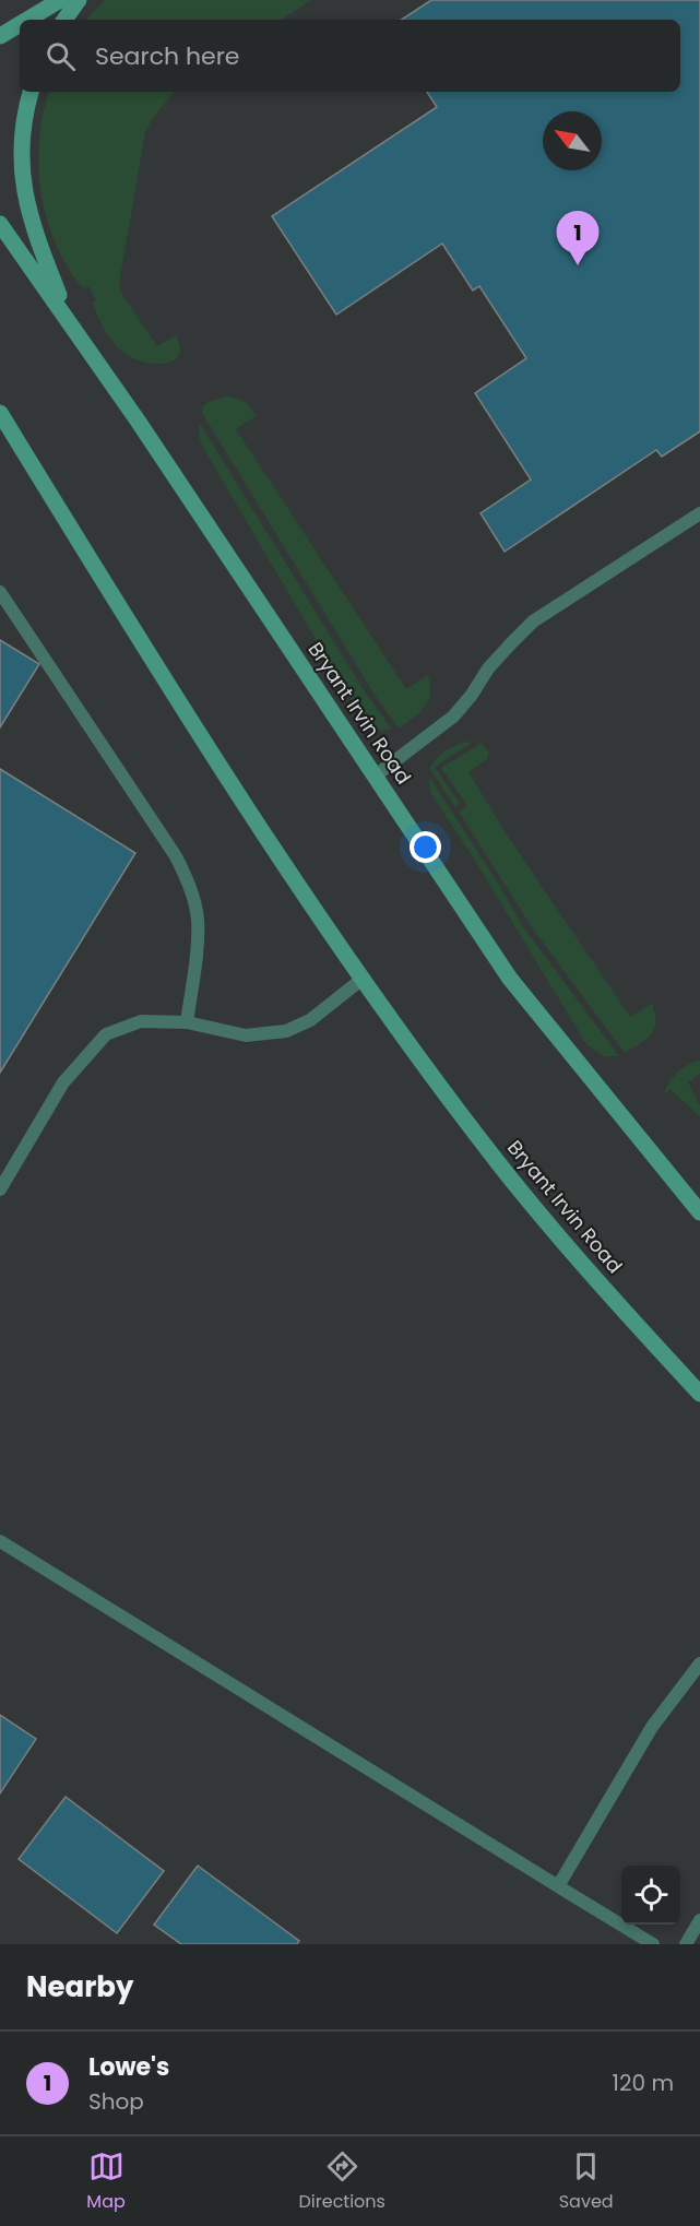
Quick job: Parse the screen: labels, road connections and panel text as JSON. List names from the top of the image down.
{
  "streets": {
    "main road": ["Bryant Irvin Road"]
  },
  "north": "top left",
  "page": {
    "search": "Search here",
    "pins": "1",
    "heading": "Nearby",
    "list": [
      {
        "mark": "1",
        "name": "Lowe's",
        "note": "Shop",
        "value": "120 m"
      }
    ],
    "nav": ["Map", "Directions", "Saved"]
  }
}
